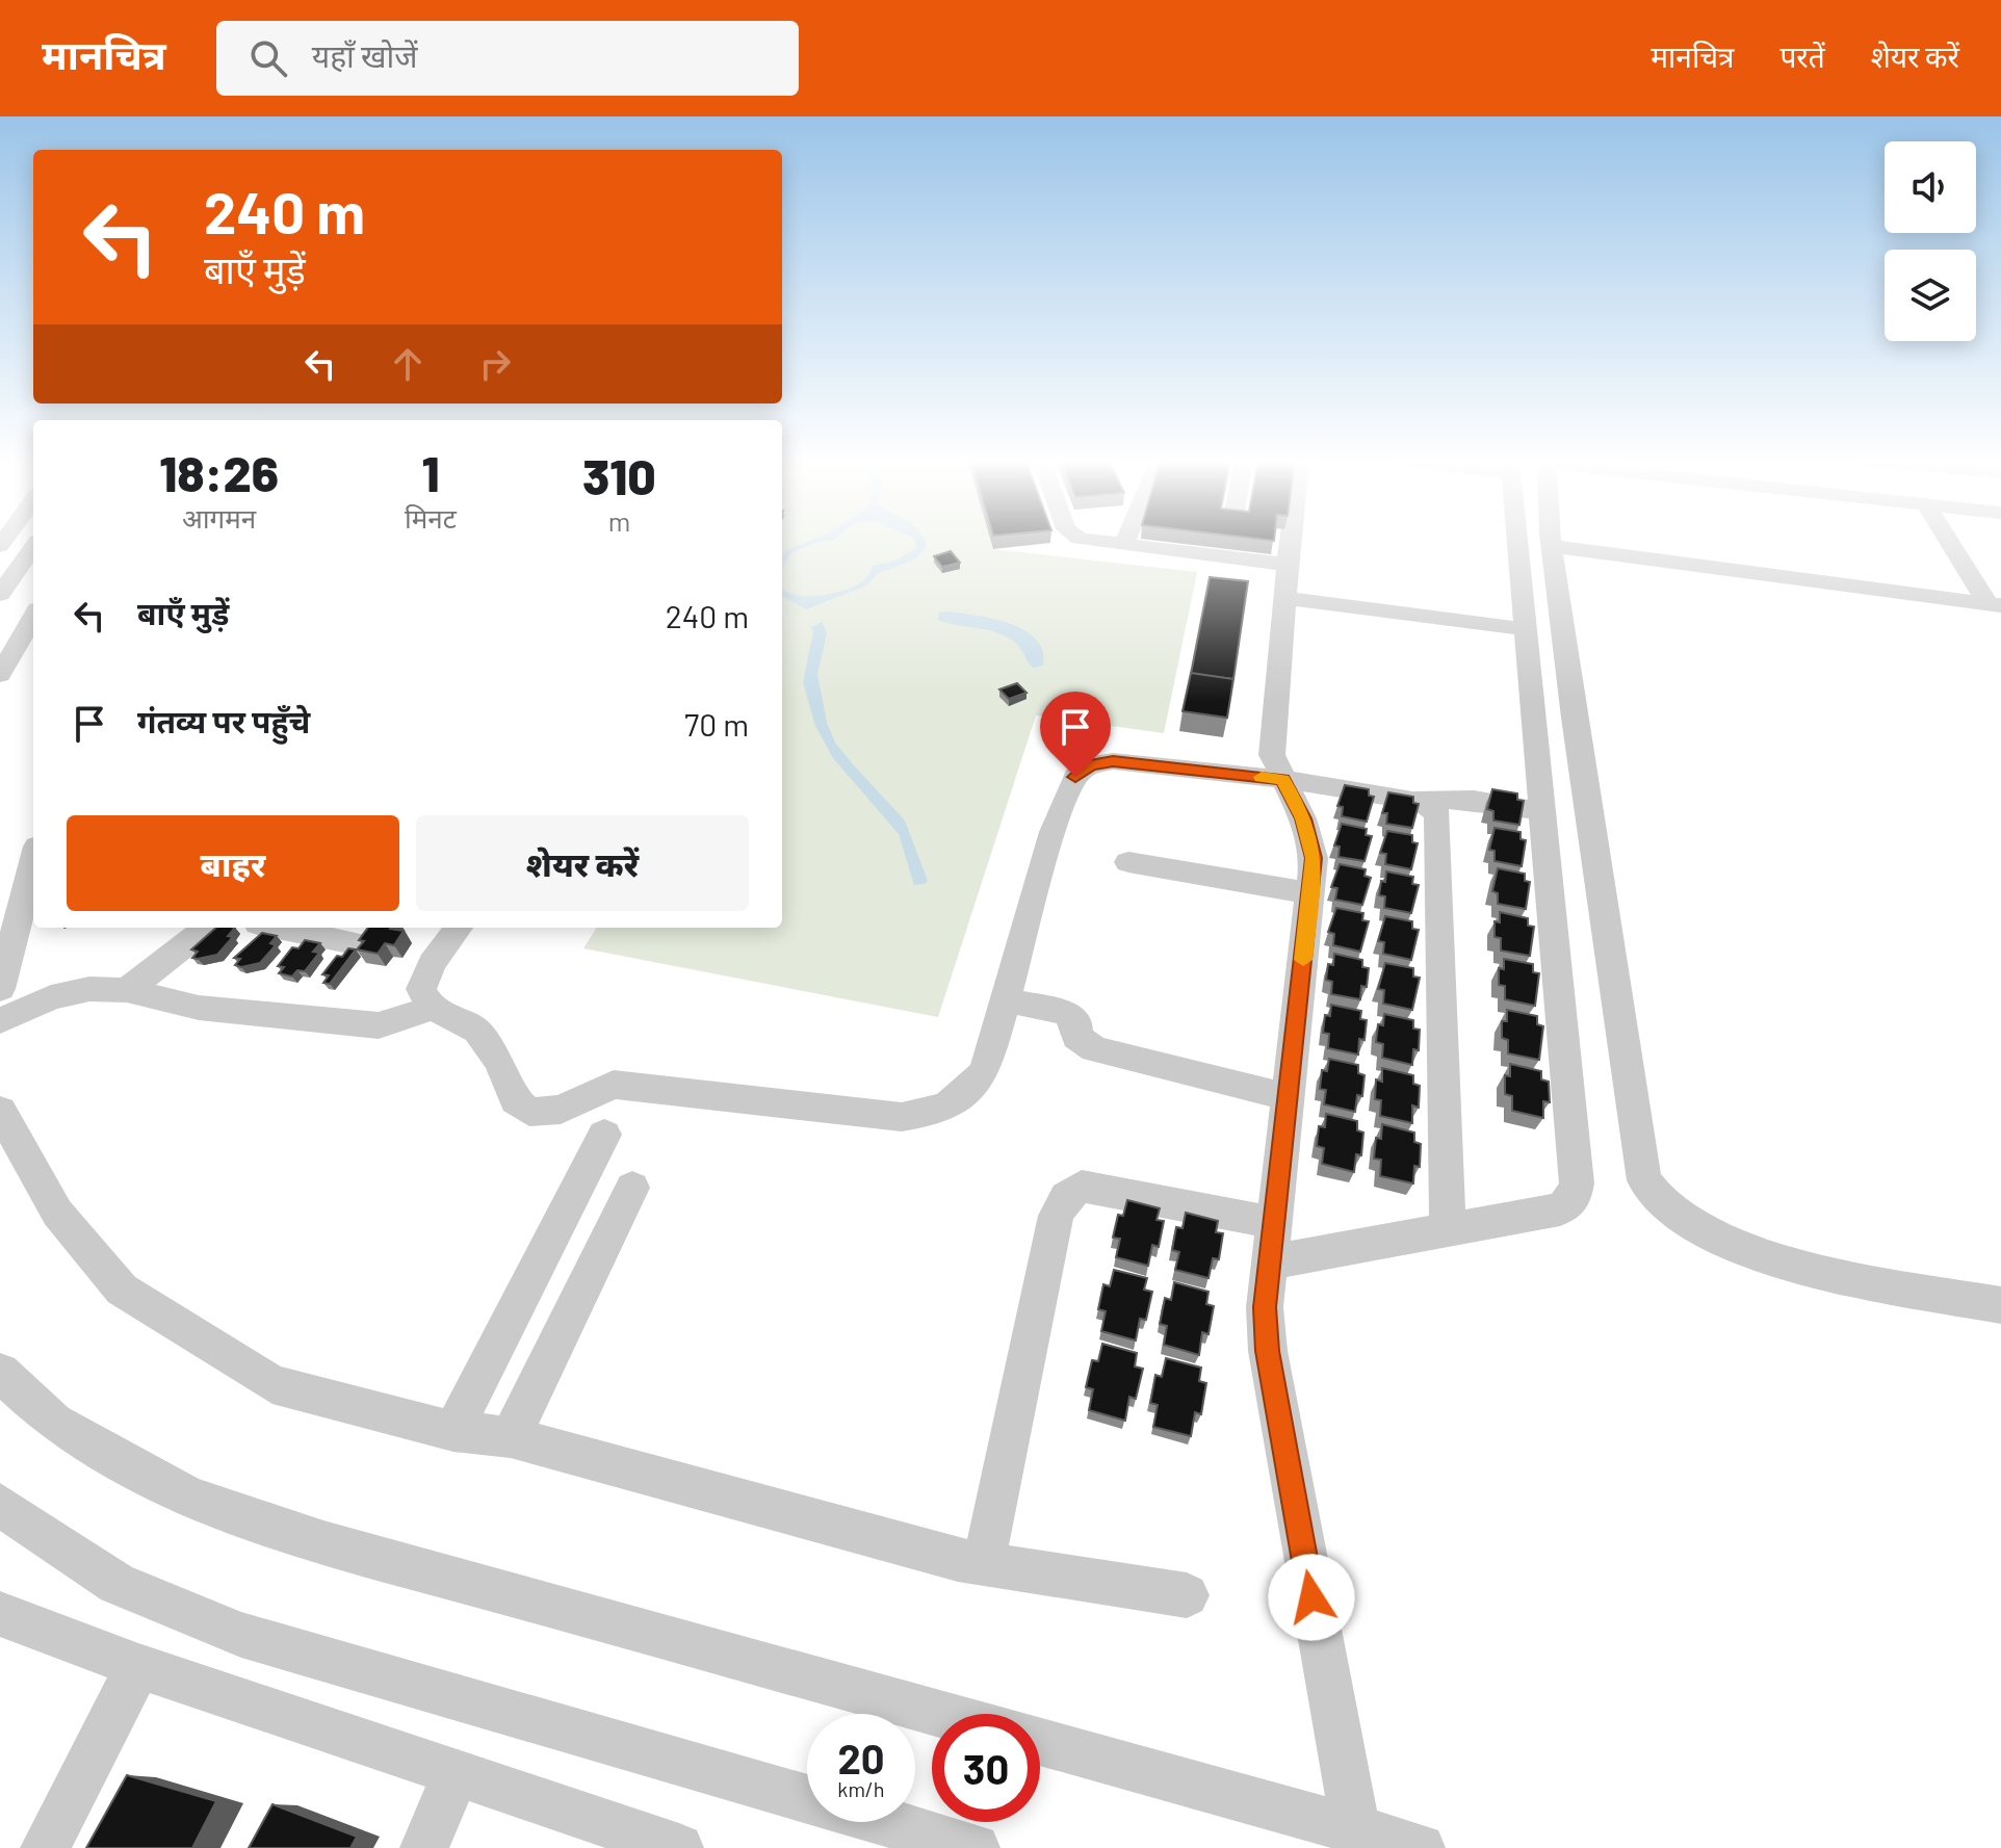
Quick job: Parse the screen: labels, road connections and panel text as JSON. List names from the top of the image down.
{
  "page": {
    "header": "मानचित्र",
    "search": "यहाँ खोजें",
    "nav": ["मानचित्र", "परतें", "शेयर करें"],
    "turn": ["240 m", "बाएँ मुड़ें"],
    "eta": [
      "18:26",
      "आगमन",
      "1",
      "मिनट",
      "310",
      "m"
    ],
    "list": [
      {
        "name": "बाएँ मुड़ें",
        "value": "240 m"
      },
      {
        "name": "गंतव्य पर पहुँचे",
        "value": "70 m"
      }
    ],
    "buttons": ["बाहर", "शेयर करें"],
    "speed": "20 km/h",
    "limit": "30"
  }
}
